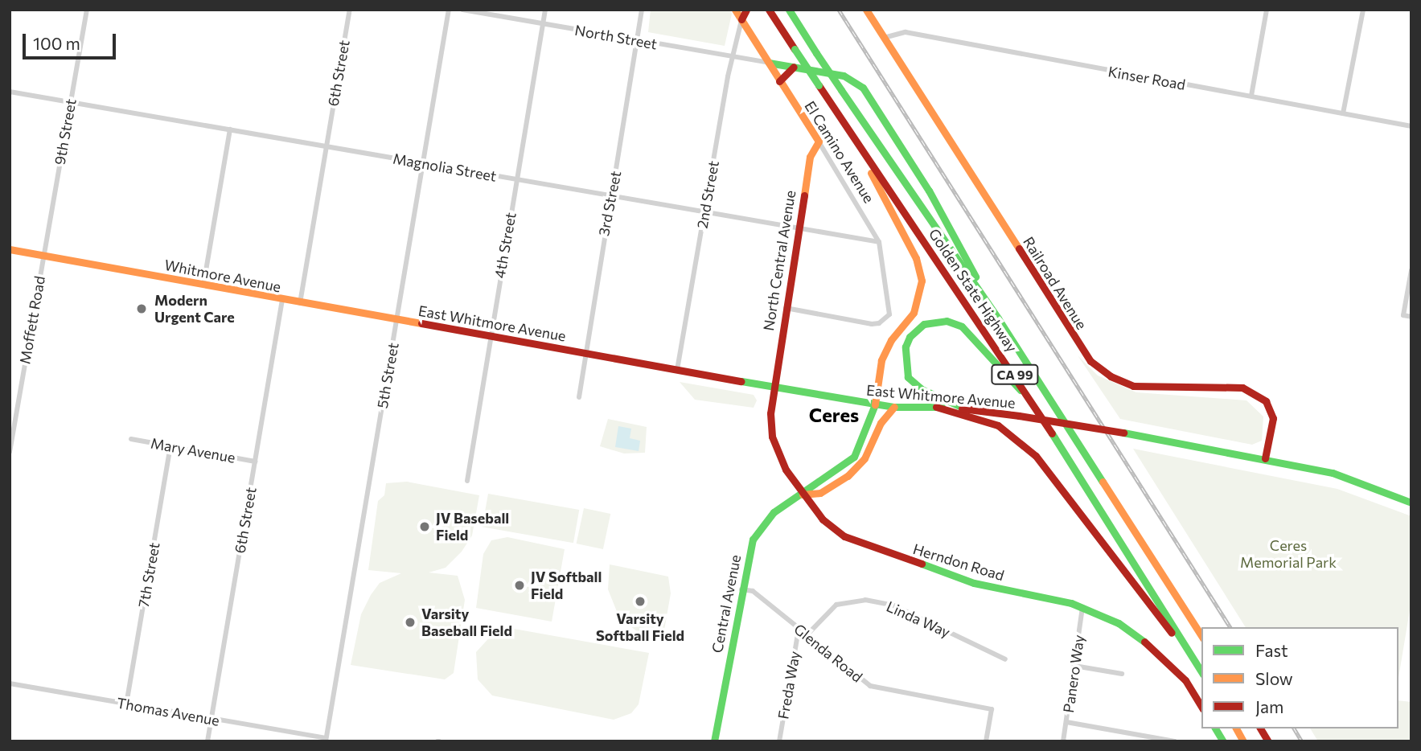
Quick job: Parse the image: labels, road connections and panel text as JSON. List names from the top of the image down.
{
  "streets": {
    "main road": [
      "El Camino Avenue",
      "North Central Avenue",
      "Whitmore Avenue",
      "Railroad Avenue",
      "Golden State Highway",
      "East Whitmore Avenue",
      "CA 99",
      "Herndon Road",
      "Central Avenue"
    ],
    "street": [
      "North Street",
      "6th Street",
      "Kinser Road",
      "9th Street",
      "Magnolia Street",
      "2nd Street",
      "3rd Street",
      "4th Street",
      "Moffett Road",
      "5th Street",
      "Mary Avenue",
      "7th Street",
      "Linda Way",
      "Glenda Road",
      "Panero Way",
      "Freda Way",
      "Thomas Avenue"
    ]
  },
  "crossings": [
    ["North Street", "El Camino Avenue"],
    ["North Street", "2nd Street"],
    ["North Street", "3rd Street"],
    ["North Street", "4th Street"],
    ["6th Street", "Magnolia Street"],
    ["6th Street", "Whitmore Avenue"],
    ["6th Street", "Mary Avenue"],
    ["6th Street", "Thomas Avenue"],
    ["Kinser Road", "Railroad Avenue"],
    ["9th Street", "Magnolia Street"],
    ["9th Street", "Whitmore Avenue"],
    ["9th Street", "Moffett Road"],
    ["El Camino Avenue", "Magnolia Street"],
    ["El Camino Avenue", "2nd Street"],
    ["El Camino Avenue", "North Central Avenue"],
    ["Magnolia Street", "2nd Street"],
    ["Magnolia Street", "3rd Street"],
    ["Magnolia Street", "4th Street"],
    ["Magnolia Street", "North Central Avenue"],
    ["Magnolia Street", "5th Street"],
    ["2nd Street", "East Whitmore Avenue"],
    ["3rd Street", "East Whitmore Avenue"],
    ["4th Street", "East Whitmore Avenue"],
    ["North Central Avenue", "East Whitmore Avenue"],
    ["North Central Avenue", "Herndon Road"],
    ["Whitmore Avenue", "Moffett Road"],
    ["Whitmore Avenue", "East Whitmore Avenue"],
    ["Whitmore Avenue", "5th Street"],
    ["Railroad Avenue", "East Whitmore Avenue"],
    ["East Whitmore Avenue", "5th Street"],
    ["East Whitmore Avenue", "Herndon Road"],
    ["5th Street", "Thomas Avenue"],
    ["Mary Avenue", "7th Street"],
    ["Herndon Road", "Central Avenue"],
    ["Herndon Road", "Panero Way"],
    ["7th Street", "Thomas Avenue"],
    ["Central Avenue", "Glenda Road"],
    ["Linda Way", "Glenda Road"],
    ["Glenda Road", "Freda Way"]
  ],
  "districts": ["Ceres"],
  "parks": ["Ceres Memorial Park"],
  "places": [
    "Modern Urgent Care",
    "JV Baseball Field",
    "JV Softball Field",
    "Varsity Softball Field",
    "Varsity Baseball Field"
  ],
  "legend": ["Fast", "Slow", "Jam"],
  "scale_bar": "100 m"
}
